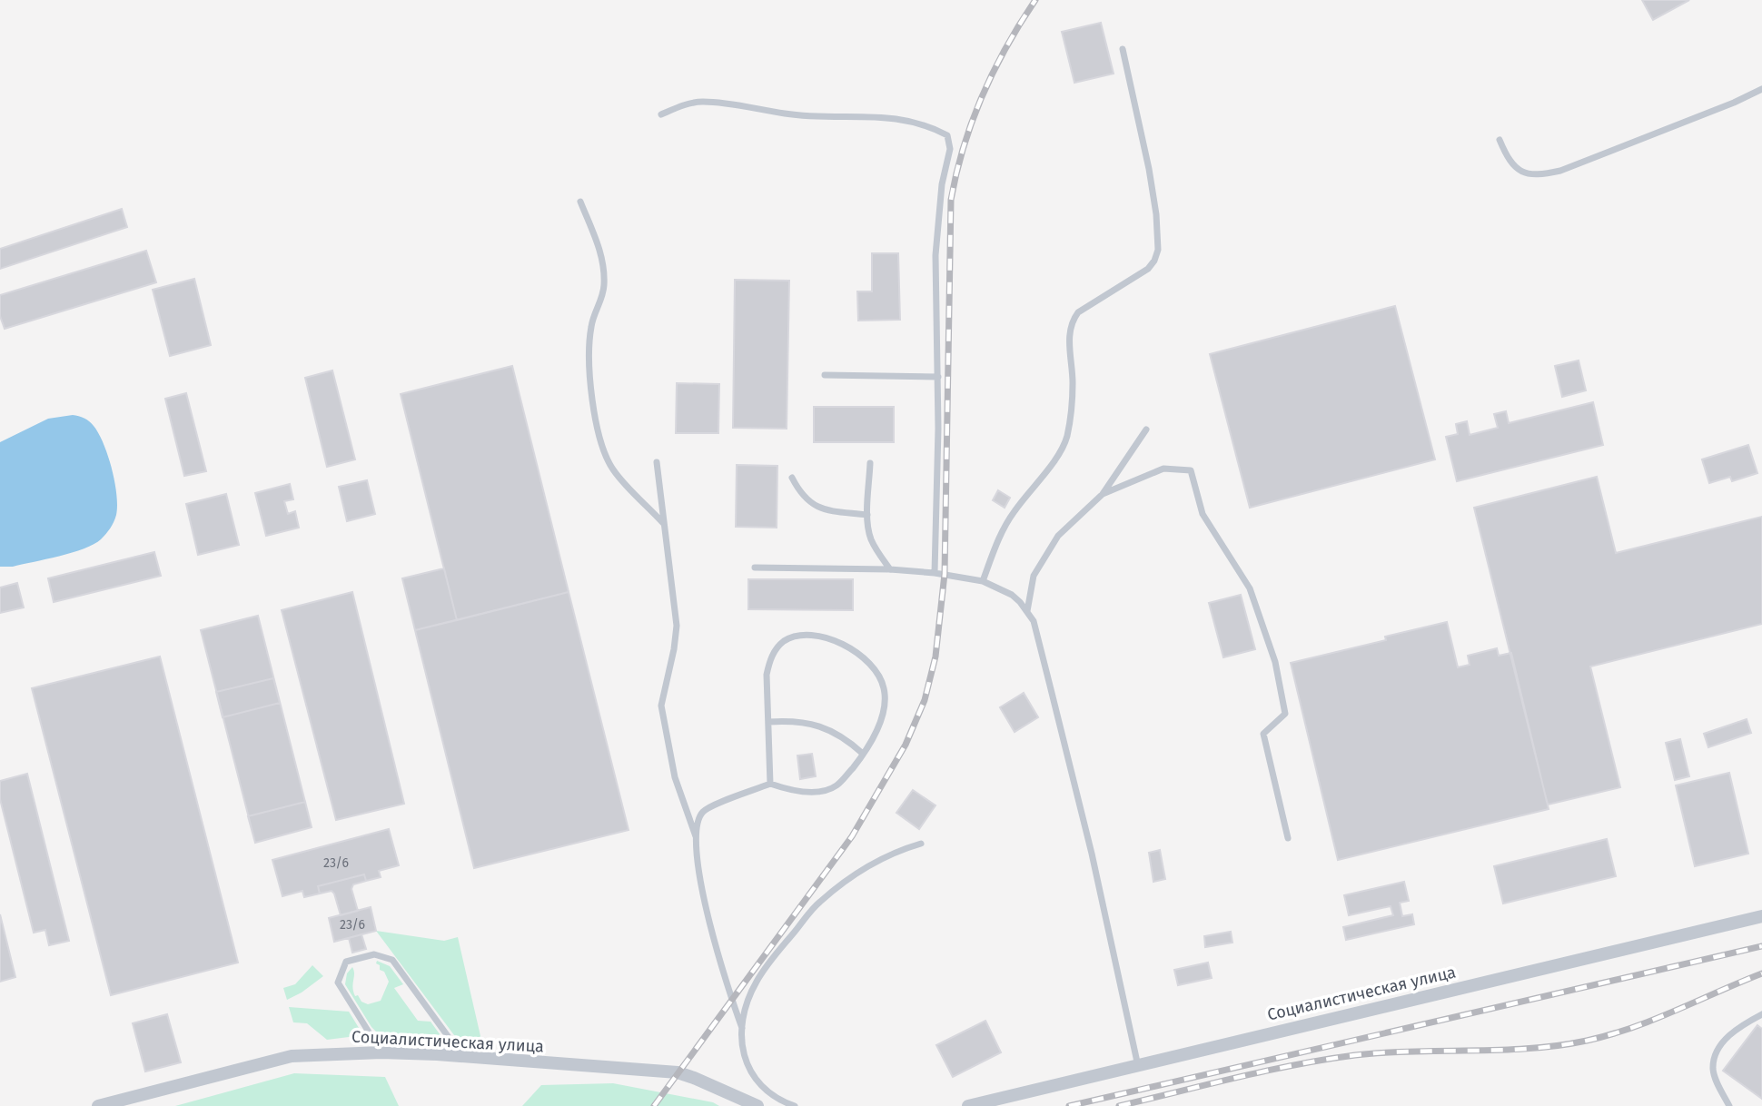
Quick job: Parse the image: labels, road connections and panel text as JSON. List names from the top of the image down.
{
  "streets": {
    "street": ["Социалистическая улица"]
  },
  "house_numbers": ["23/6", "23/6"]
}
